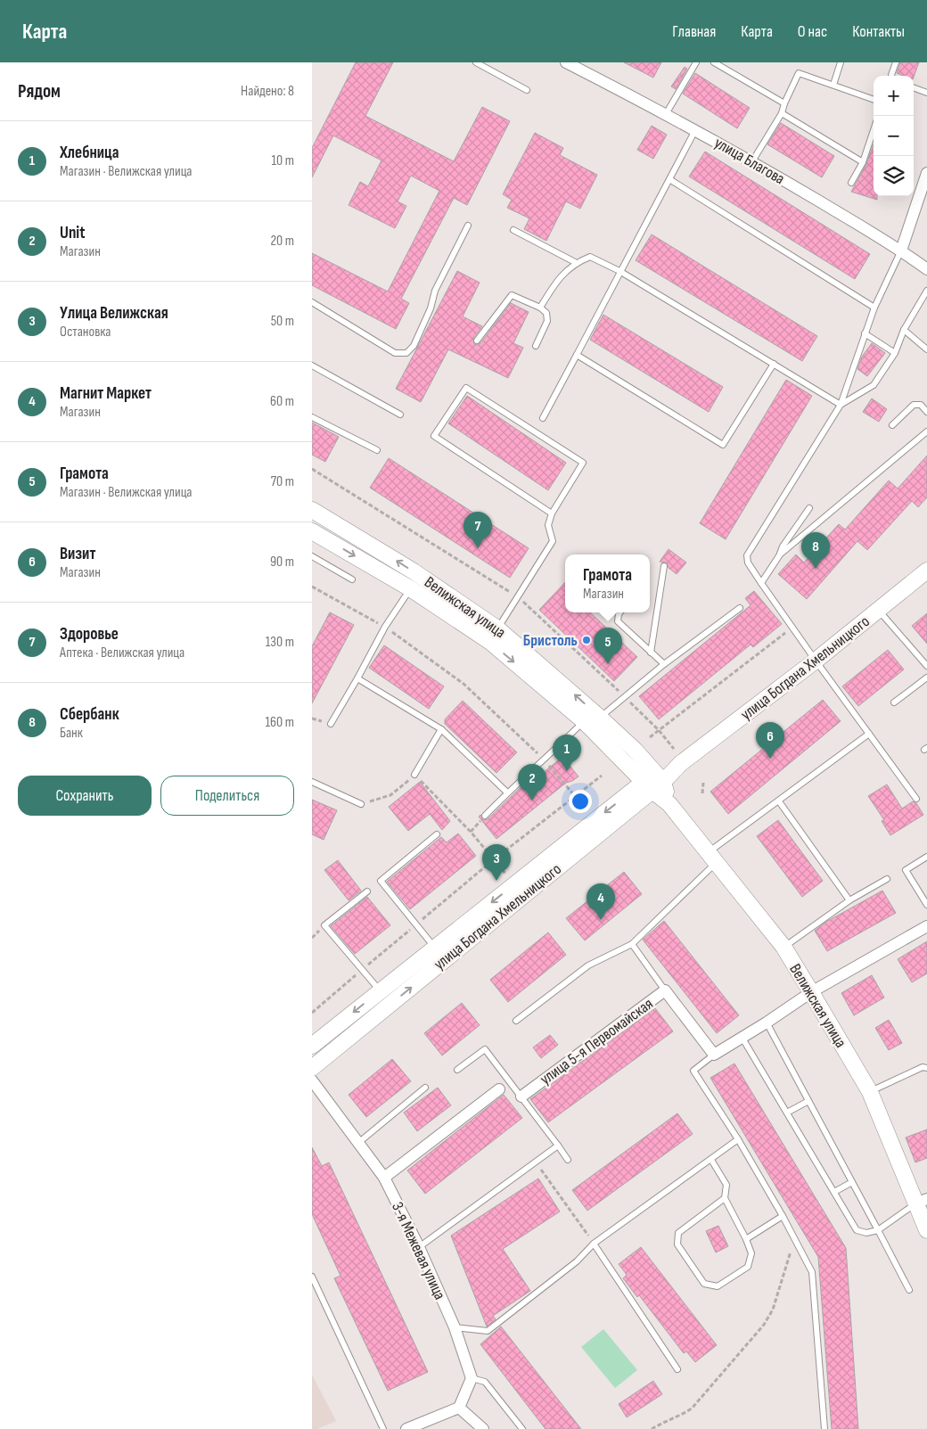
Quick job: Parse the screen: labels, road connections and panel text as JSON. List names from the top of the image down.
{
  "streets": {
    "main road": ["Велижская улица", "улица Богдана Хмельницкого"],
    "street": ["улица Благова", "улица 5-я Первомайская", "3-я Межевая улица"]
  },
  "crossings": [
    ["Велижская улица", "улица Богдана Хмельницкого"]
  ],
  "places": ["Бристоль"],
  "page": {
    "header": "Карта",
    "nav": [
      "Главная",
      "Карта",
      "О нас",
      "Контакты"
    ],
    "heading": ["Рядом", "Найдено: 8"],
    "map_buttons": ["+", "−"],
    "list": [
      {
        "mark": "1",
        "name": "Хлебница",
        "note": "Магазин · Велижская улица",
        "value": "10 m"
      },
      {
        "mark": "2",
        "name": "Unit",
        "note": "Магазин",
        "value": "20 m"
      },
      {
        "mark": "3",
        "name": "Улица Велижская",
        "note": "Остановка",
        "value": "50 m"
      },
      {
        "mark": "4",
        "name": "Магнит Маркет",
        "note": "Магазин",
        "value": "60 m"
      },
      {
        "mark": "5",
        "name": "Грамота",
        "note": "Магазин · Велижская улица",
        "value": "70 m"
      },
      {
        "mark": "6",
        "name": "Визит",
        "note": "Магазин",
        "value": "90 m"
      },
      {
        "mark": "7",
        "name": "Здоровье",
        "note": "Аптека · Велижская улица",
        "value": "130 m"
      },
      {
        "mark": "8",
        "name": "Сбербанк",
        "note": "Банк",
        "value": "160 m"
      }
    ],
    "pins": [
      "7",
      "8",
      "5",
      "6",
      "1",
      "2",
      "3",
      "4"
    ],
    "popup": ["Грамота", "Магазин"],
    "buttons": ["Сохранить", "Поделиться"]
  }
}
